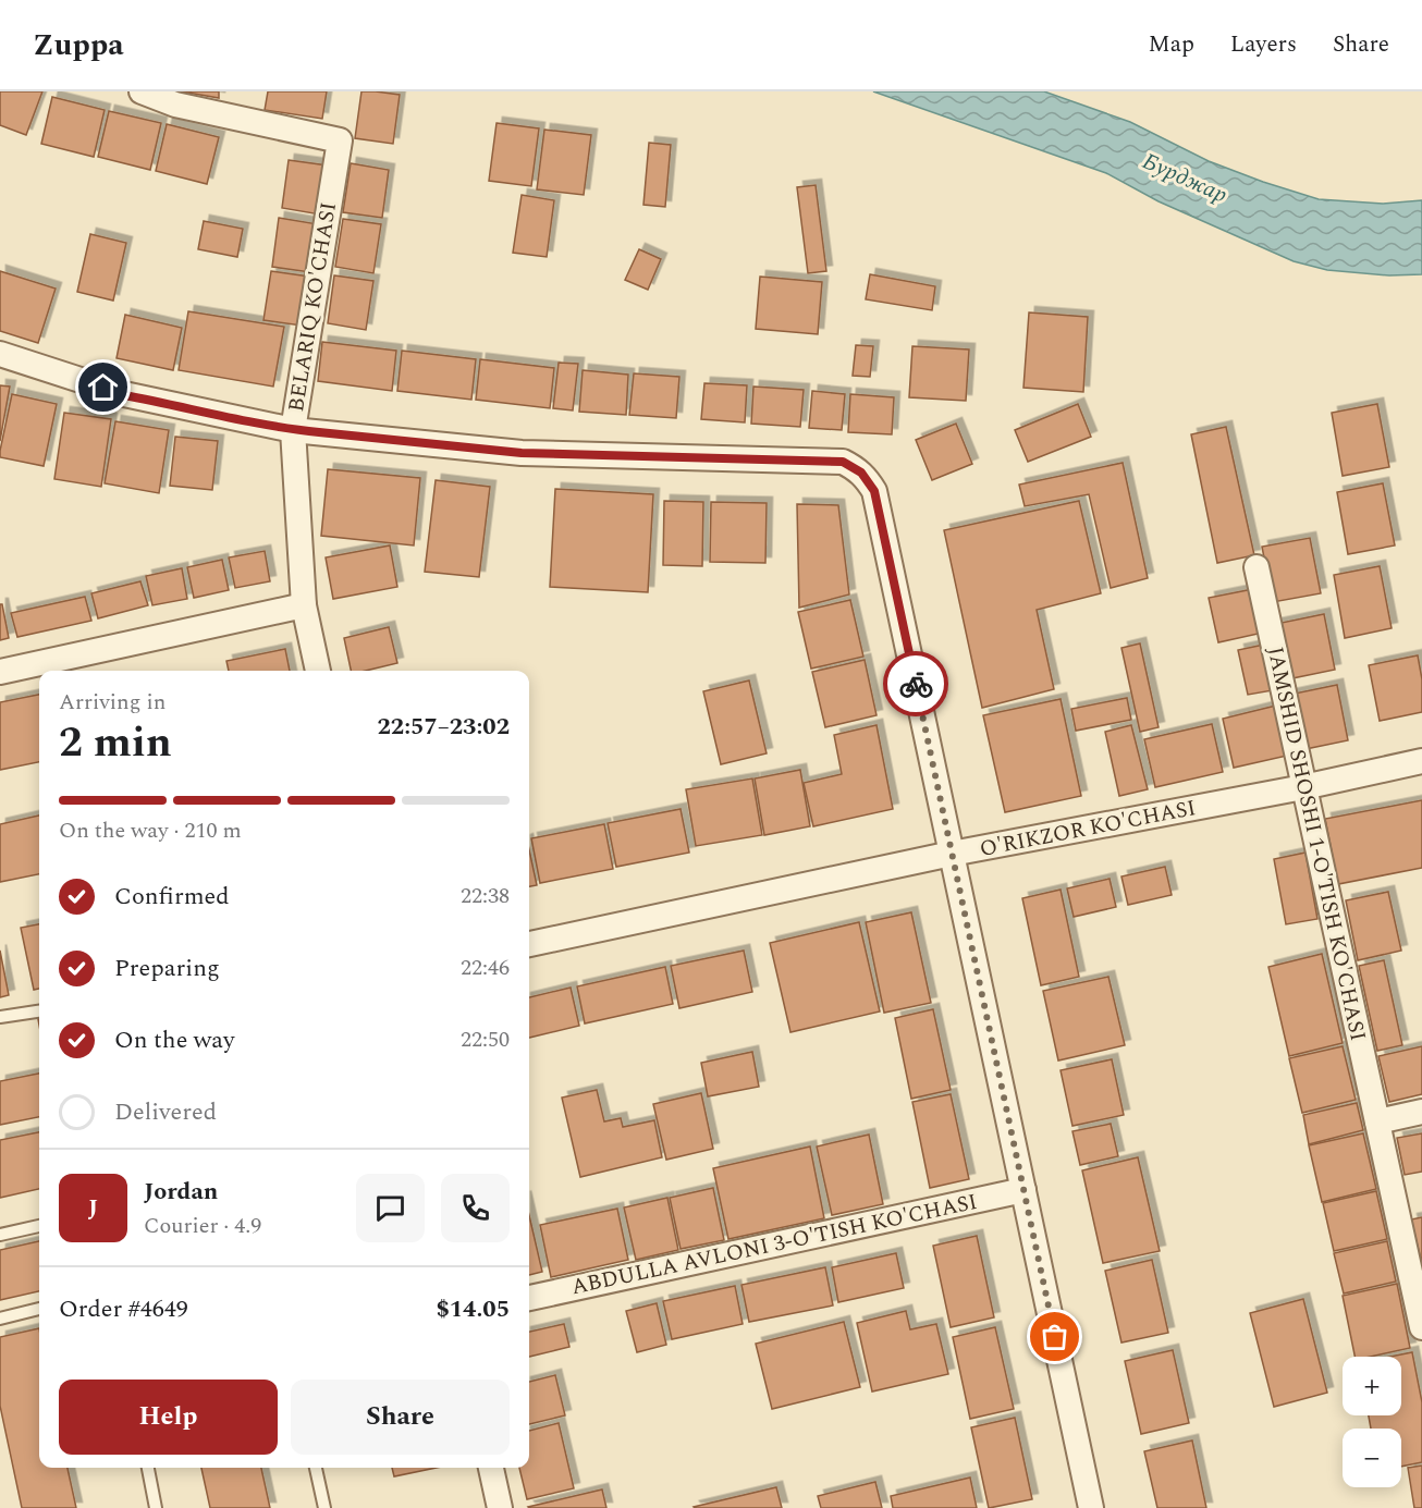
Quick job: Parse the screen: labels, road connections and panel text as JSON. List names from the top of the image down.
{
  "streets": {
    "street": [
      "BELARIQ KO'CHASI",
      "O'RIKZOR KO'CHASI",
      "JAMSHID SHOSHI 1-O'TISH KO'CHASI",
      "ABDULLA AVLONI 3-O'TISH KO'CHASI"
    ]
  },
  "crossings": [
    ["O'RIKZOR KO'CHASI", "JAMSHID SHOSHI 1-O'TISH KO'CHASI"]
  ],
  "water": ["Бурджар"],
  "page": {
    "header": "Zuppa",
    "nav": ["Map", "Layers", "Share"],
    "heading": ["2 min", "Arriving in", "22:57–23:02"],
    "panel": [
      "Jordan",
      "Courier · 4.9",
      "Order #4649",
      "$14.05"
    ],
    "bar": "On the way · 210 m",
    "list": [
      ["Confirmed", "22:38"],
      ["Preparing", "22:46"],
      ["On the way", "22:50"],
      "Delivered"
    ],
    "round": "J",
    "map_buttons": ["+", "−"],
    "buttons": ["Help", "Share"]
  }
}
